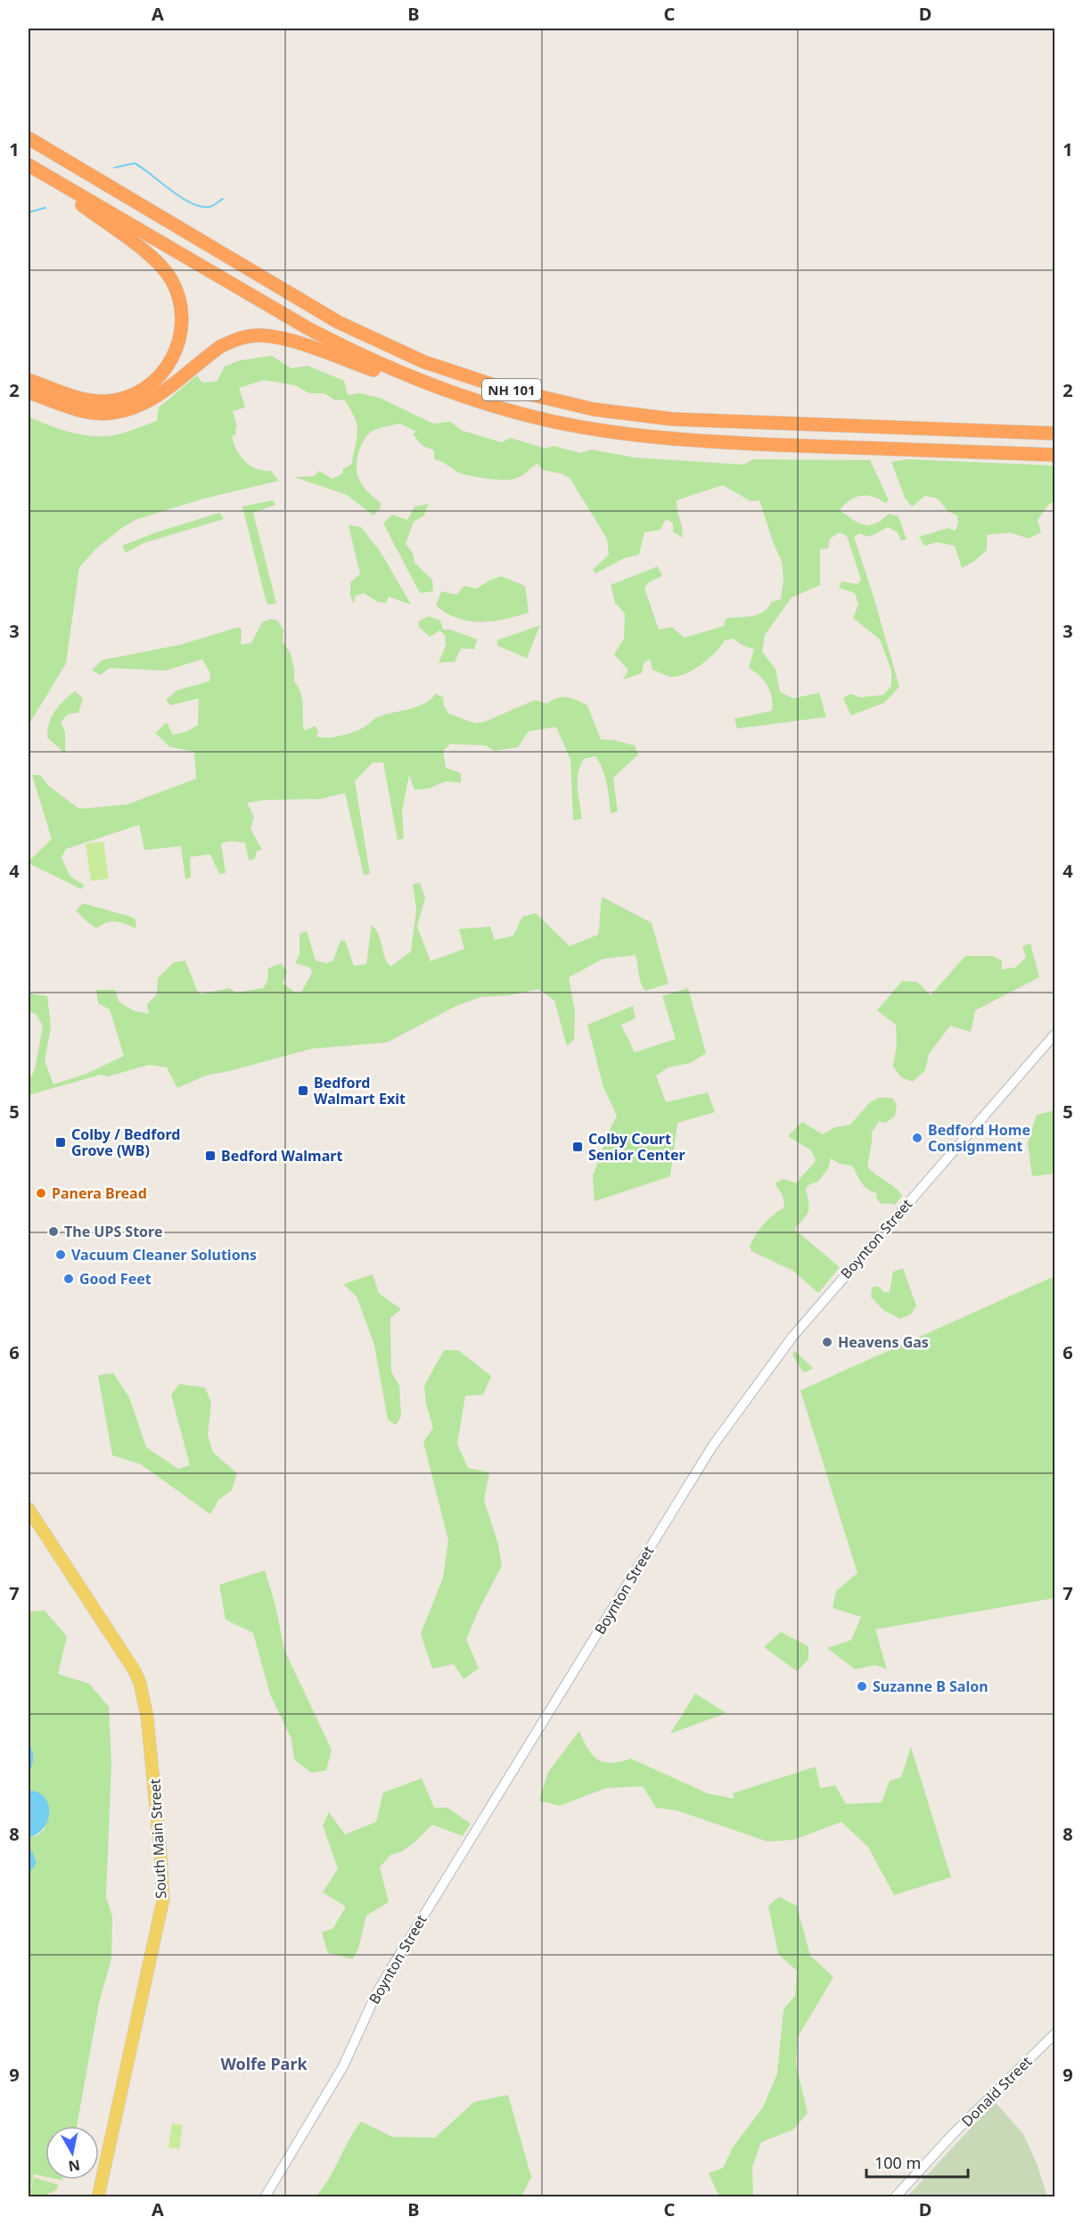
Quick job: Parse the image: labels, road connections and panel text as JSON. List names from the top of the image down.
{
  "streets": {
    "highway": ["NH 101"],
    "main road": ["South Main Street"],
    "street": ["Boynton Street", "Donald Street"]
  },
  "districts": ["Wolfe Park"],
  "places": {
    "transit": [
      "Bedford Walmart Exit",
      "Colby / Bedford Grove (WB)",
      "Colby Court Senior Center",
      "Bedford Walmart"
    ],
    "other": [
      "Bedford Home Consignment",
      "Panera Bread",
      "The UPS Store",
      "Vacuum Cleaner Solutions",
      "Good Feet",
      "Heavens Gas",
      "Suzanne B Salon"
    ]
  },
  "scale_bar": "100 m",
  "north": "bottom",
  "grid": {
    "columns": [
      "A",
      "B",
      "C",
      "D"
    ],
    "rows": [
      "1",
      "2",
      "3",
      "4",
      "5",
      "6",
      "7",
      "8",
      "9"
    ]
  }
}
